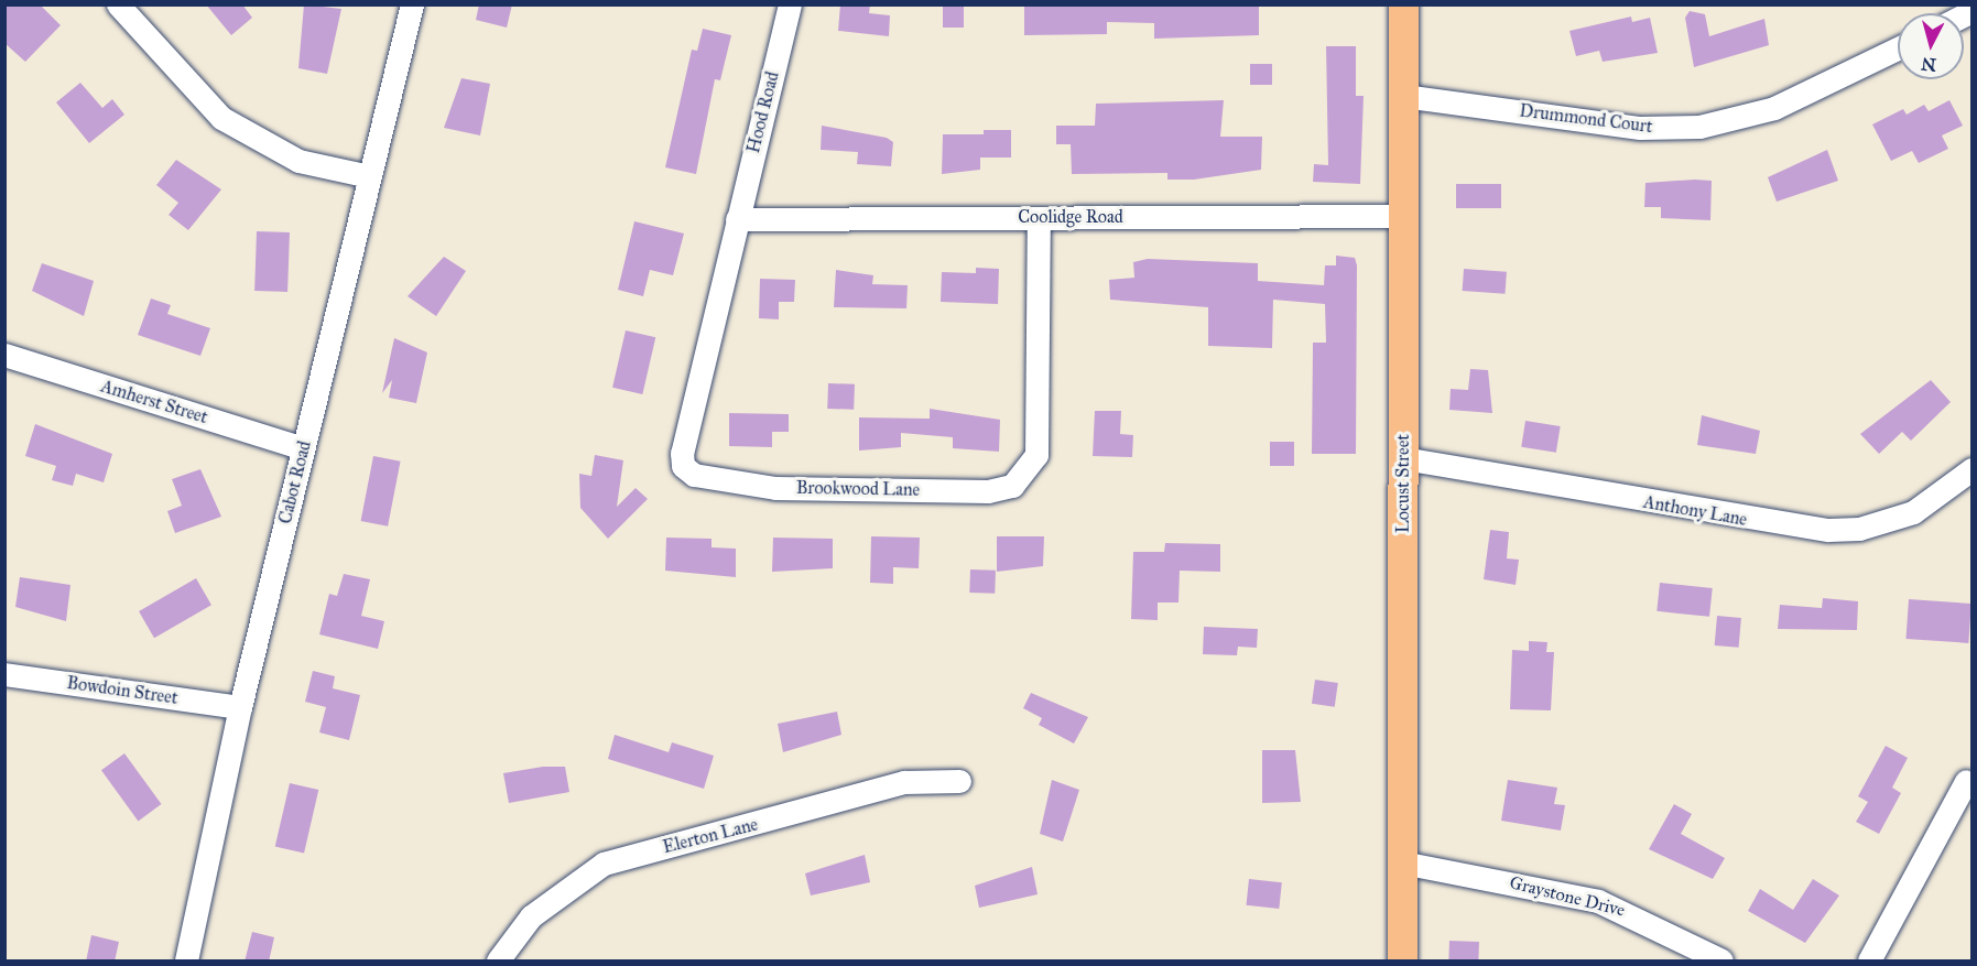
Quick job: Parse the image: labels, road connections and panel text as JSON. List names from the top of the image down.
{
  "streets": {
    "main road": ["Locust Street"],
    "street": [
      "Hood Road",
      "Drummond Court",
      "Coolidge Road",
      "Amherst Street",
      "Cabot Road",
      "Brookwood Lane",
      "Anthony Lane",
      "Bowdoin Street",
      "Elerton Lane",
      "Graystone Drive"
    ]
  },
  "crossings": [
    ["Hood Road", "Coolidge Road"],
    ["Hood Road", "Brookwood Lane"],
    ["Drummond Court", "Locust Street"],
    ["Coolidge Road", "Locust Street"],
    ["Coolidge Road", "Brookwood Lane"],
    ["Amherst Street", "Cabot Road"],
    ["Cabot Road", "Bowdoin Street"],
    ["Locust Street", "Anthony Lane"],
    ["Locust Street", "Graystone Drive"]
  ],
  "north": "bottom"
}
